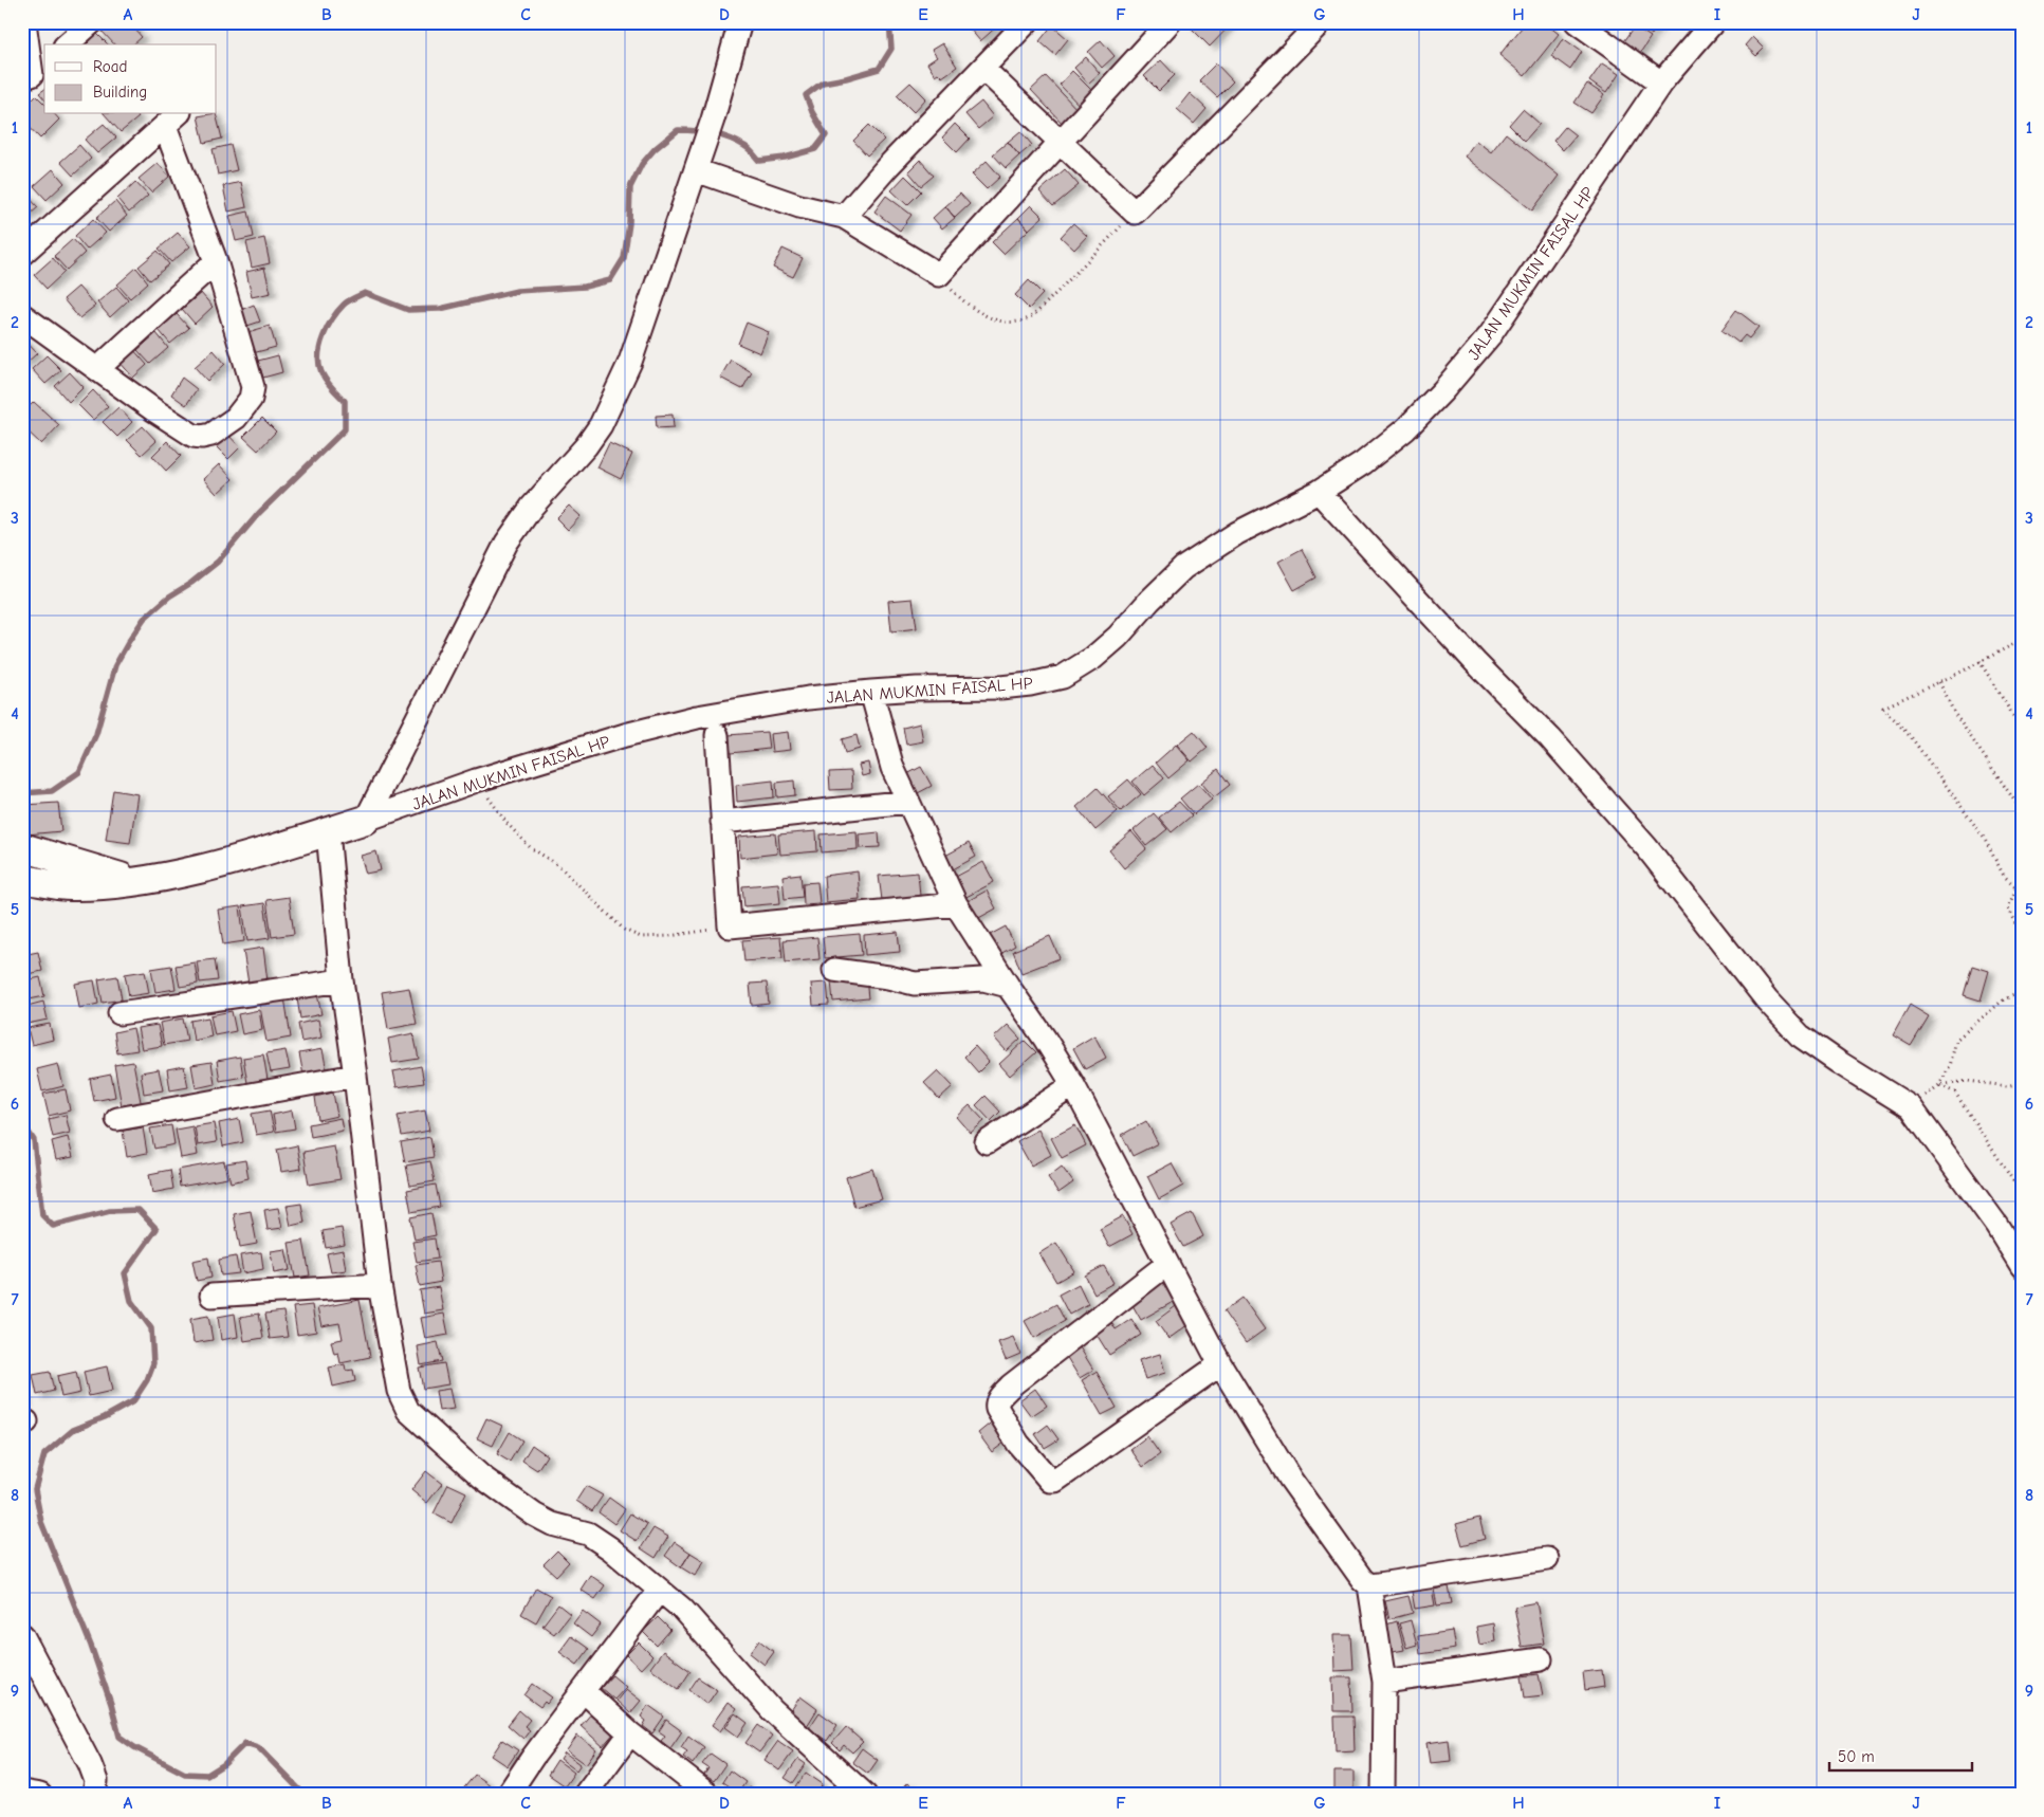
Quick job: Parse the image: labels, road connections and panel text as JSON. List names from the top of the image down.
{
  "streets": {
    "street": ["JALAN MUKMIN FAISAL HP"]
  },
  "legend": ["Road", "Building"],
  "scale_bar": "50 m",
  "grid": {
    "columns": [
      "A",
      "B",
      "C",
      "D",
      "E",
      "F",
      "G",
      "H",
      "I",
      "J"
    ],
    "rows": [
      "1",
      "2",
      "3",
      "4",
      "5",
      "6",
      "7",
      "8",
      "9"
    ]
  }
}
